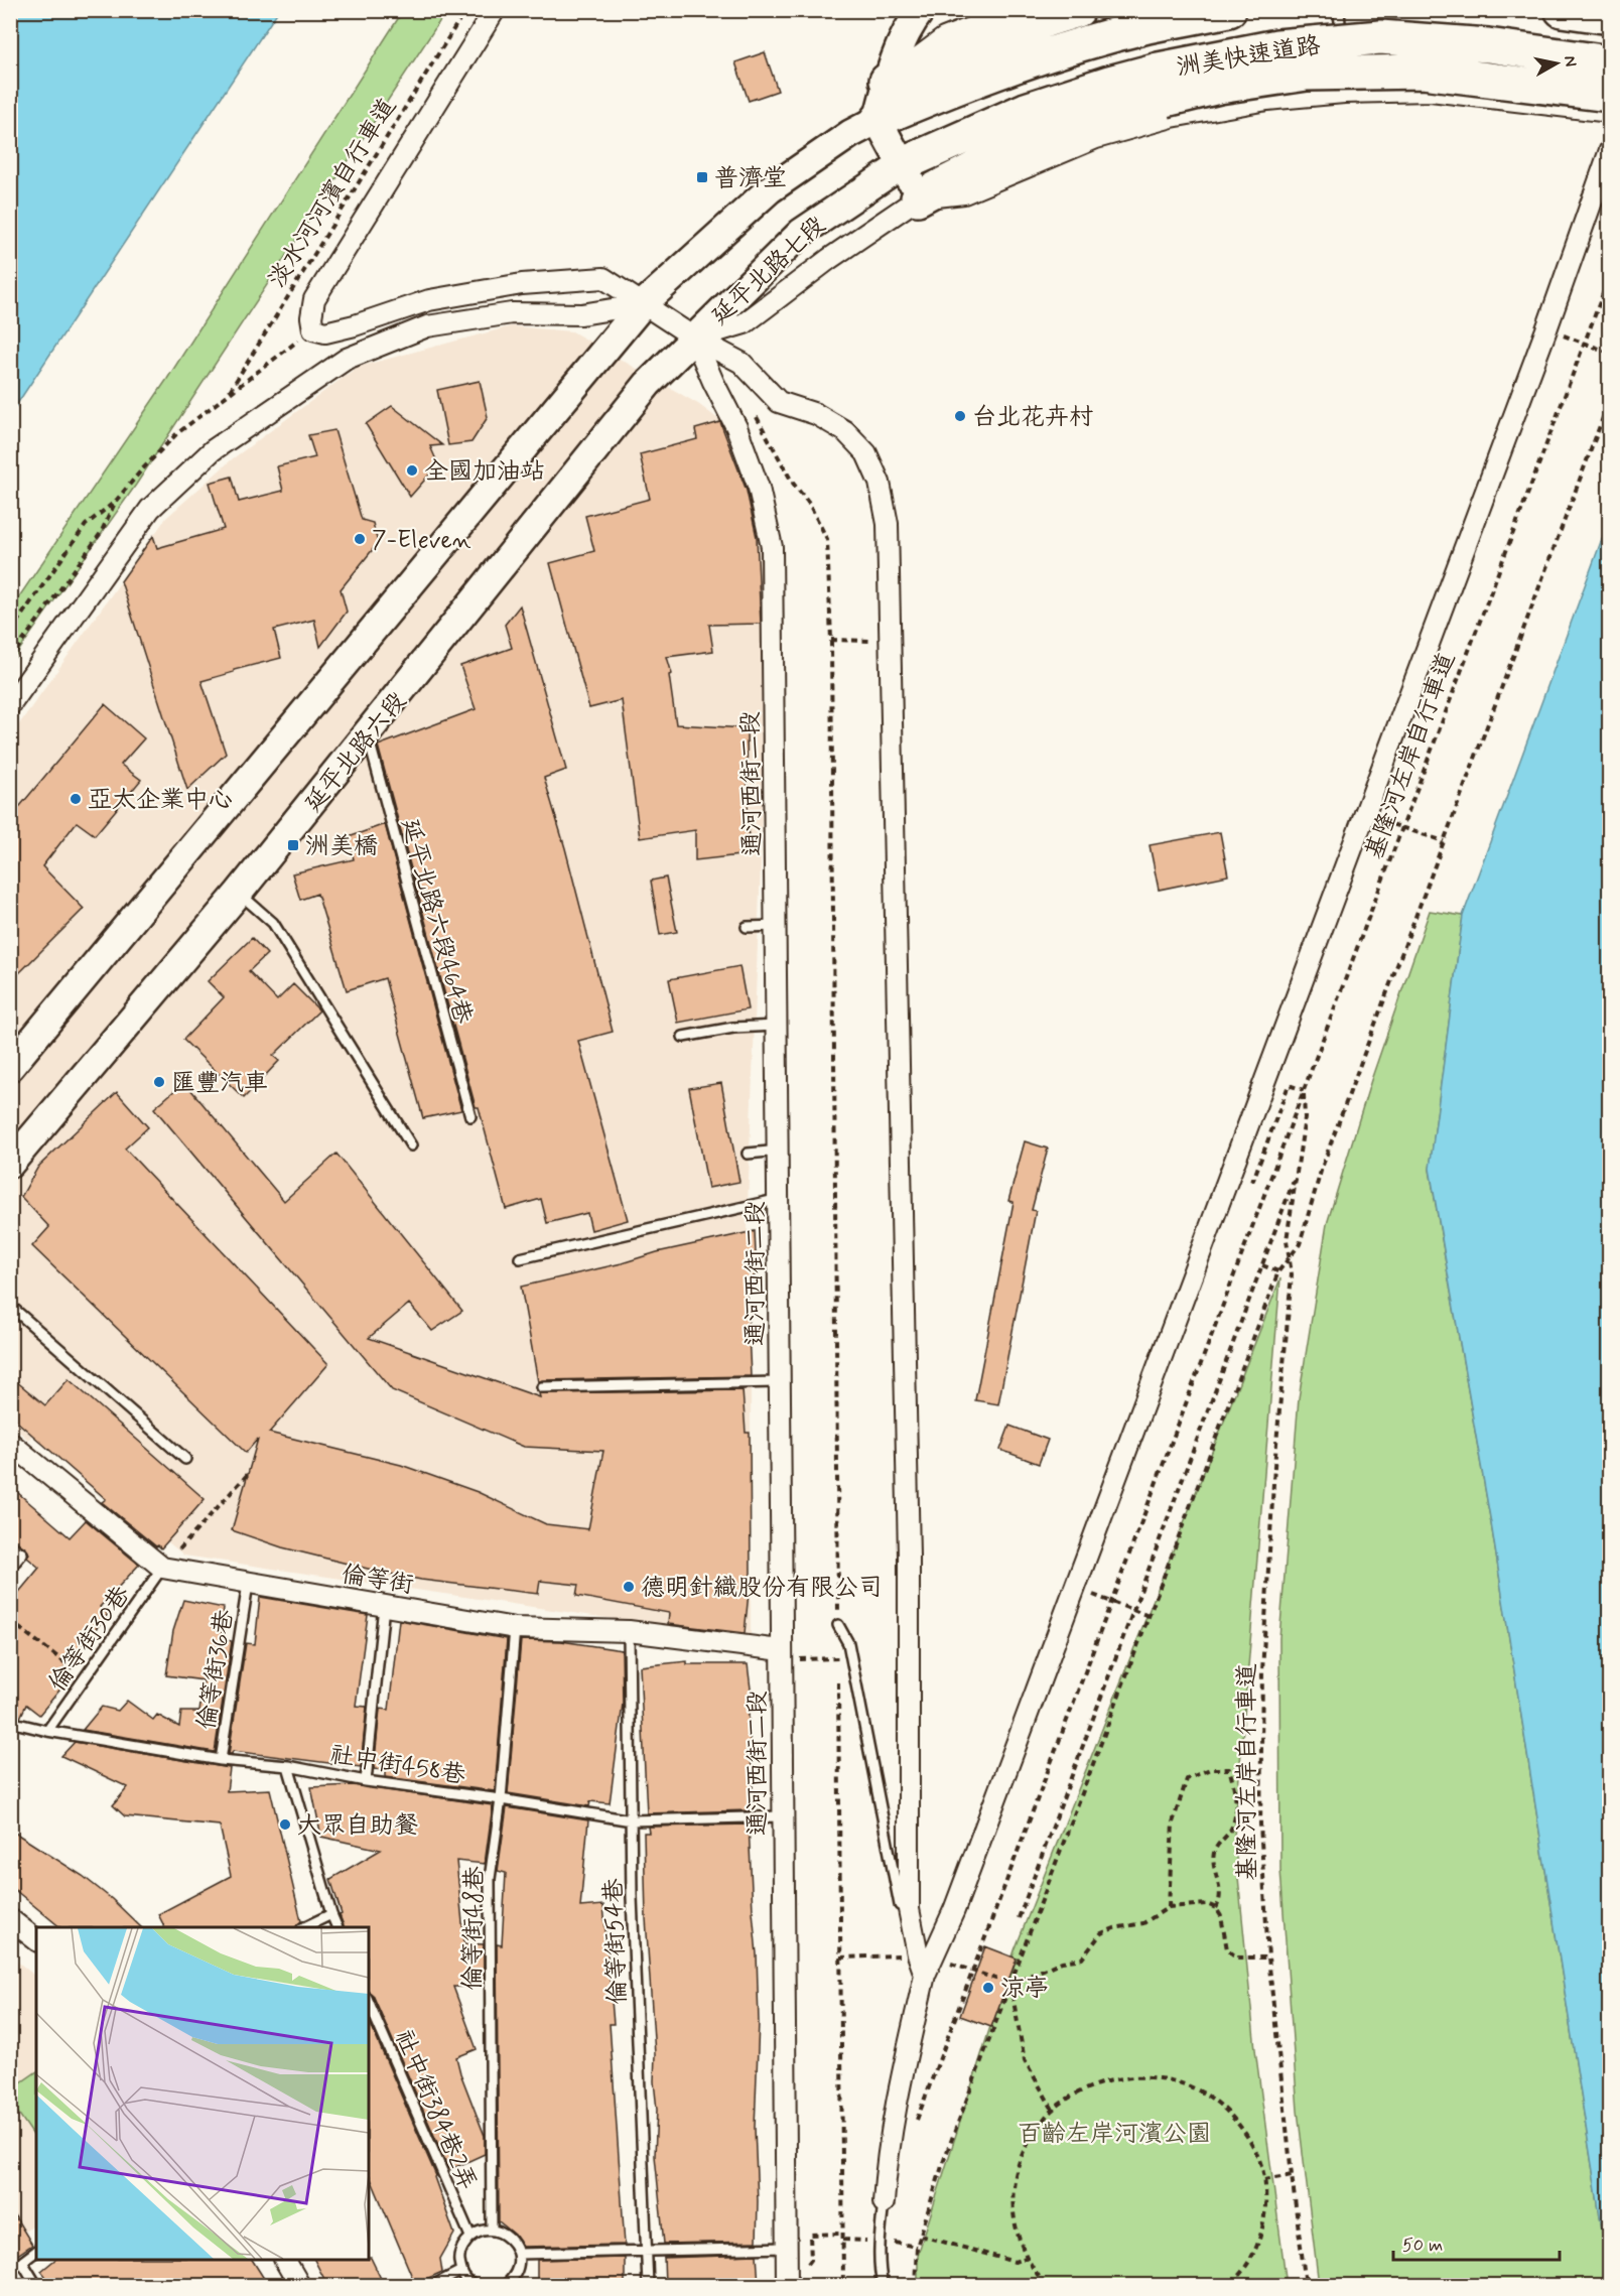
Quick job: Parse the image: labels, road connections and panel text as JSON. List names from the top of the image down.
{
  "streets": {
    "highway": ["洲美快速道路"],
    "main road": ["延平北路七段", "延平北路六段"],
    "street": ["通河西街二段", "倫等街"],
    "lane": [
      "延平北路六段464巷",
      "倫等街30巷",
      "倫等街36巷",
      "社中街458巷",
      "倫等街48巷",
      "倫等街54巷",
      "社中街384巷2弄"
    ],
    "path": ["淡水河河濱自行車道", "基隆河左岸自行車道"]
  },
  "crossings": [
    ["洲美快速道路", "延平北路七段"],
    ["延平北路七段", "延平北路六段"],
    ["延平北路七段", "通河西街二段"],
    ["延平北路六段", "通河西街二段"],
    ["延平北路六段", "延平北路六段464巷"],
    ["通河西街二段", "倫等街"],
    ["通河西街二段", "社中街458巷"],
    ["倫等街", "倫等街30巷"],
    ["倫等街", "倫等街36巷"],
    ["倫等街", "倫等街48巷"],
    ["倫等街", "倫等街54巷"],
    ["倫等街30巷", "社中街458巷"],
    ["倫等街36巷", "社中街458巷"],
    ["社中街458巷", "倫等街48巷"],
    ["社中街458巷", "倫等街54巷"]
  ],
  "parks": ["百齡左岸河濱公園"],
  "places": {
    "transit": ["普濟堂", "洲美橋"],
    "other": [
      "台北花卉村",
      "全國加油站",
      "7-Eleven",
      "亞太企業中心",
      "匯豐汽車",
      "德明針織股份有限公司",
      "大眾自助餐",
      "涼亭"
    ]
  },
  "scale_bar": "50 m",
  "north": "right"
}
